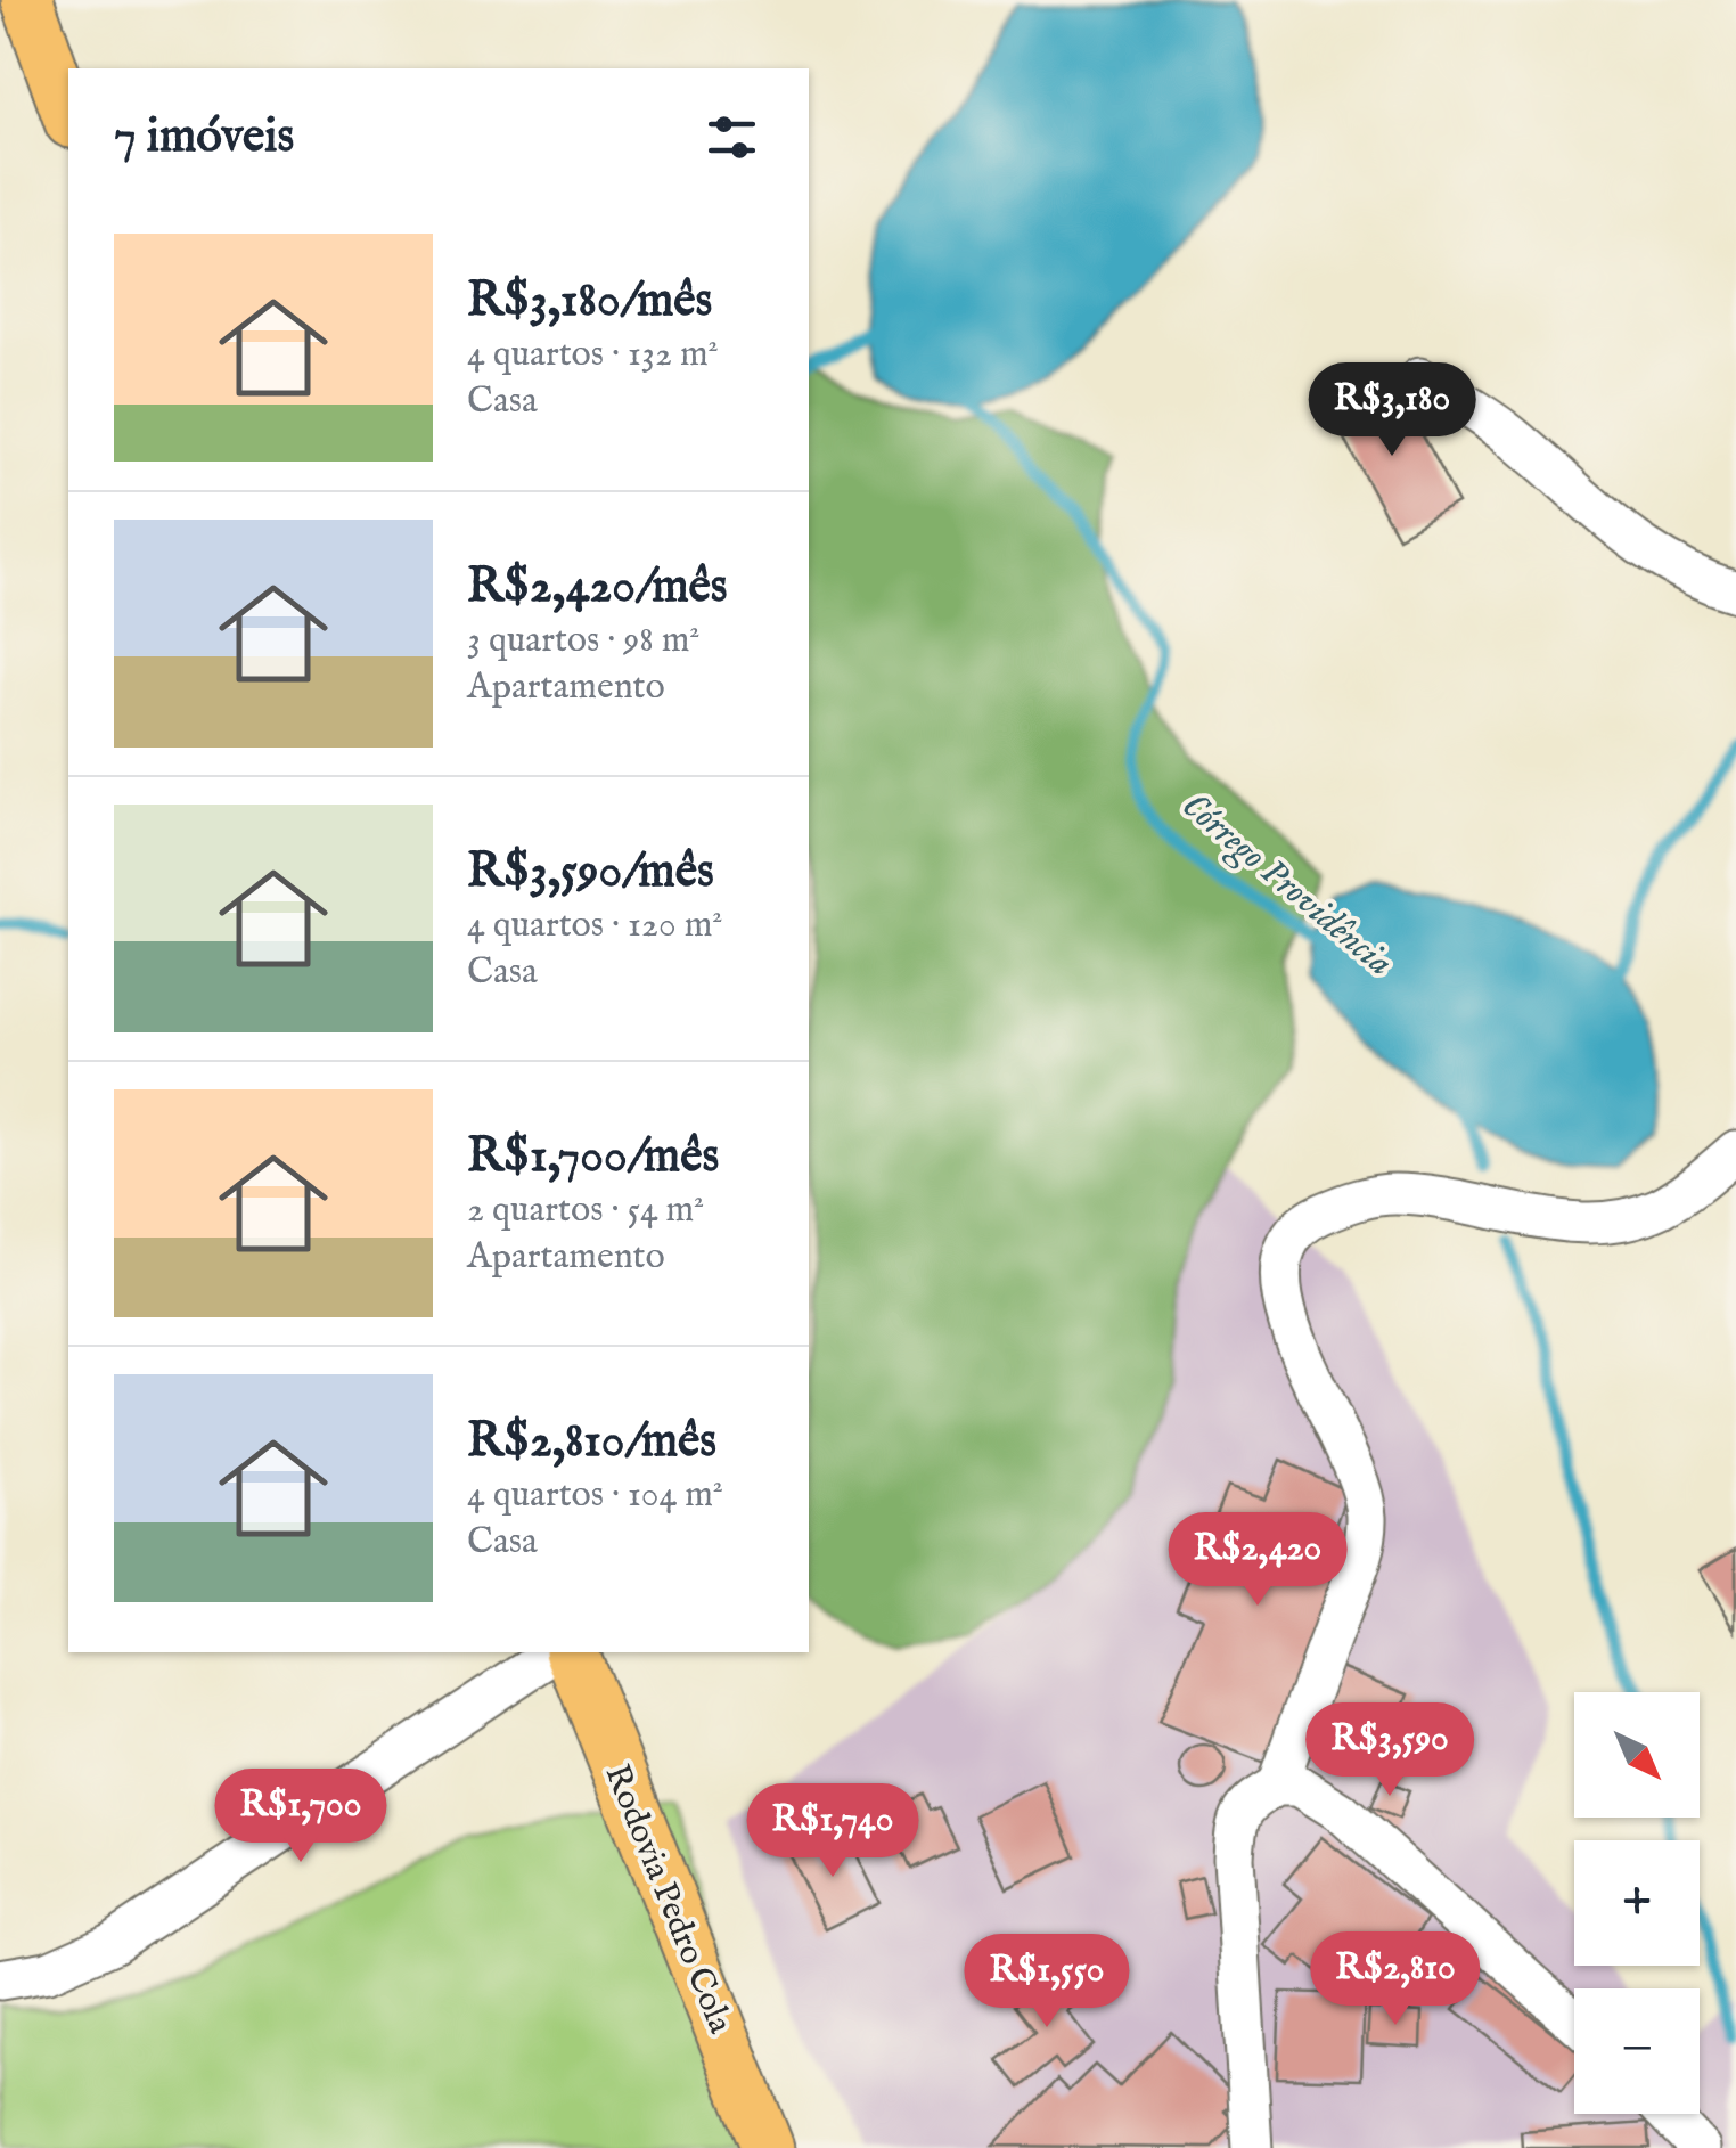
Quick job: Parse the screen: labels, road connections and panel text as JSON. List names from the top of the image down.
{
  "streets": {
    "main road": ["Rodovia Pedro Cola"]
  },
  "water": ["Córrego Providência"],
  "north": "bottom right",
  "page": {
    "heading": "7 imóveis",
    "list": [
      {
        "name": "R$3,180/mês",
        "note": "4 quartos · 132 m² · Casa"
      },
      {
        "name": "R$2,420/mês",
        "note": "3 quartos · 98 m² · Apartamento"
      },
      {
        "name": "R$3,590/mês",
        "note": "4 quartos · 120 m² · Casa"
      },
      {
        "name": "R$1,700/mês",
        "note": "2 quartos · 54 m² · Apartamento"
      },
      {
        "name": "R$2,810/mês",
        "note": "4 quartos · 104 m² · Casa"
      }
    ],
    "price": [
      "R$3,180",
      "R$2,420",
      "R$3,590",
      "R$1,700",
      "R$1,740",
      "R$2,810",
      "R$1,550"
    ],
    "map_buttons": ["+", "−"]
  }
}
